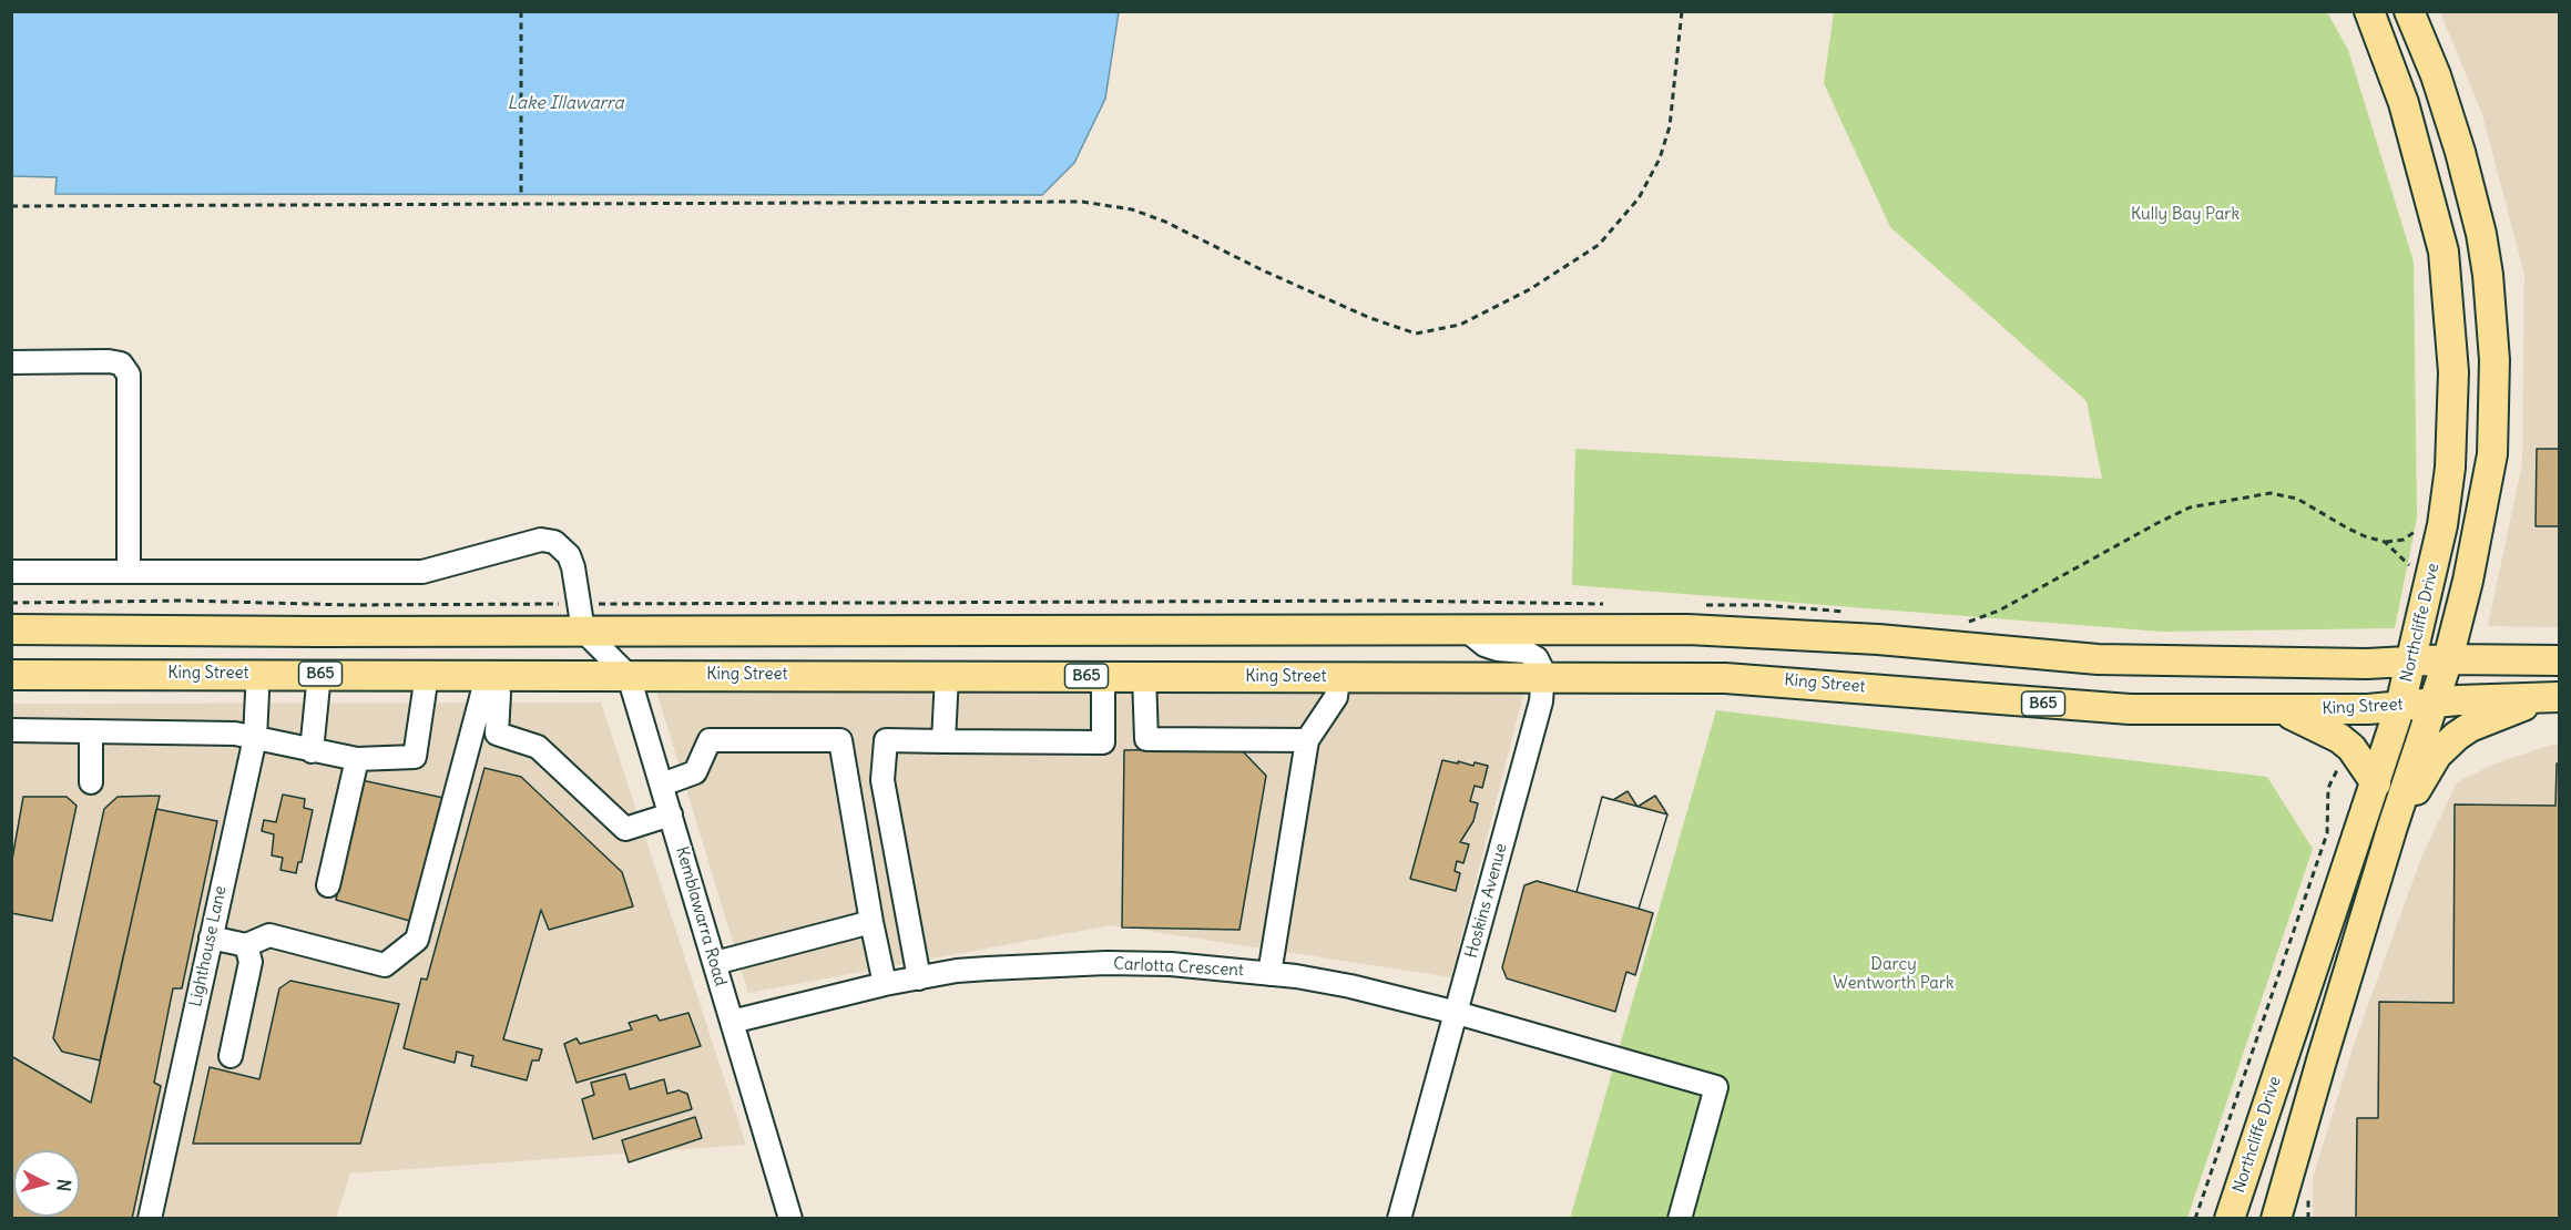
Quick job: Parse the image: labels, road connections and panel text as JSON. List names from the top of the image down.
{
  "streets": {
    "main road": ["Northcliffe Drive", "King Street", "B65"],
    "street": [
      "Hoskins Avenue",
      "Kemblawarra Road",
      "Lighthouse Lane",
      "Carlotta Crescent"
    ]
  },
  "crossings": [
    ["Northcliffe Drive", "King Street"],
    ["King Street", "Hoskins Avenue"],
    ["King Street", "Kemblawarra Road"],
    ["King Street", "Lighthouse Lane"],
    ["Hoskins Avenue", "Carlotta Crescent"],
    ["Kemblawarra Road", "Carlotta Crescent"]
  ],
  "water": ["Lake Illawarra"],
  "parks": ["Kully Bay Park", "Darcy Wentworth Park"],
  "north": "right"
}
